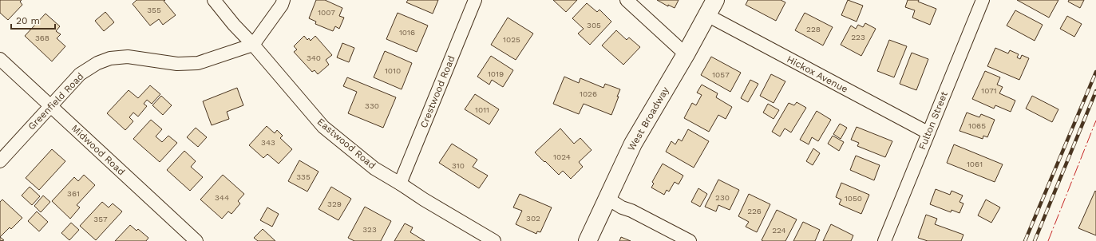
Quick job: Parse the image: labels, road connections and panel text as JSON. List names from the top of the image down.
{
  "streets": {
    "main road": ["West Broadway"],
    "street": [
      "Hickox Avenue",
      "Crestwood Road",
      "Greenfield Road",
      "Fulton Street",
      "Eastwood Road",
      "Midwood Road"
    ]
  },
  "crossings": [
    ["Hickox Avenue", "West Broadway"],
    ["Hickox Avenue", "Fulton Street"],
    ["Crestwood Road", "Eastwood Road"],
    ["Greenfield Road", "Eastwood Road"],
    ["Greenfield Road", "Midwood Road"]
  ],
  "house_numbers": [
    "355",
    "1007",
    "305",
    "228",
    "1016",
    "223",
    "368",
    "1025",
    "340",
    "1010",
    "1019",
    "1057",
    "1071",
    "1026",
    "330",
    "1011",
    "1065",
    "343",
    "1024",
    "1061",
    "310",
    "335",
    "361",
    "344",
    "230",
    "1050",
    "329",
    "226",
    "302",
    "357",
    "323",
    "224"
  ],
  "scale_bar": "20 m"
}
